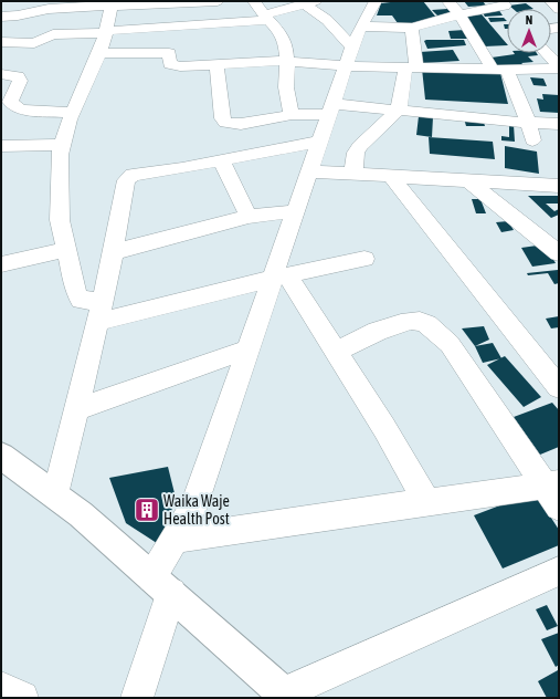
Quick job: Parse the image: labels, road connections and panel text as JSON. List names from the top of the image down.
{
  "places": {
    "building": ["Waika Waje Health Post"]
  },
  "north": "top"
}
